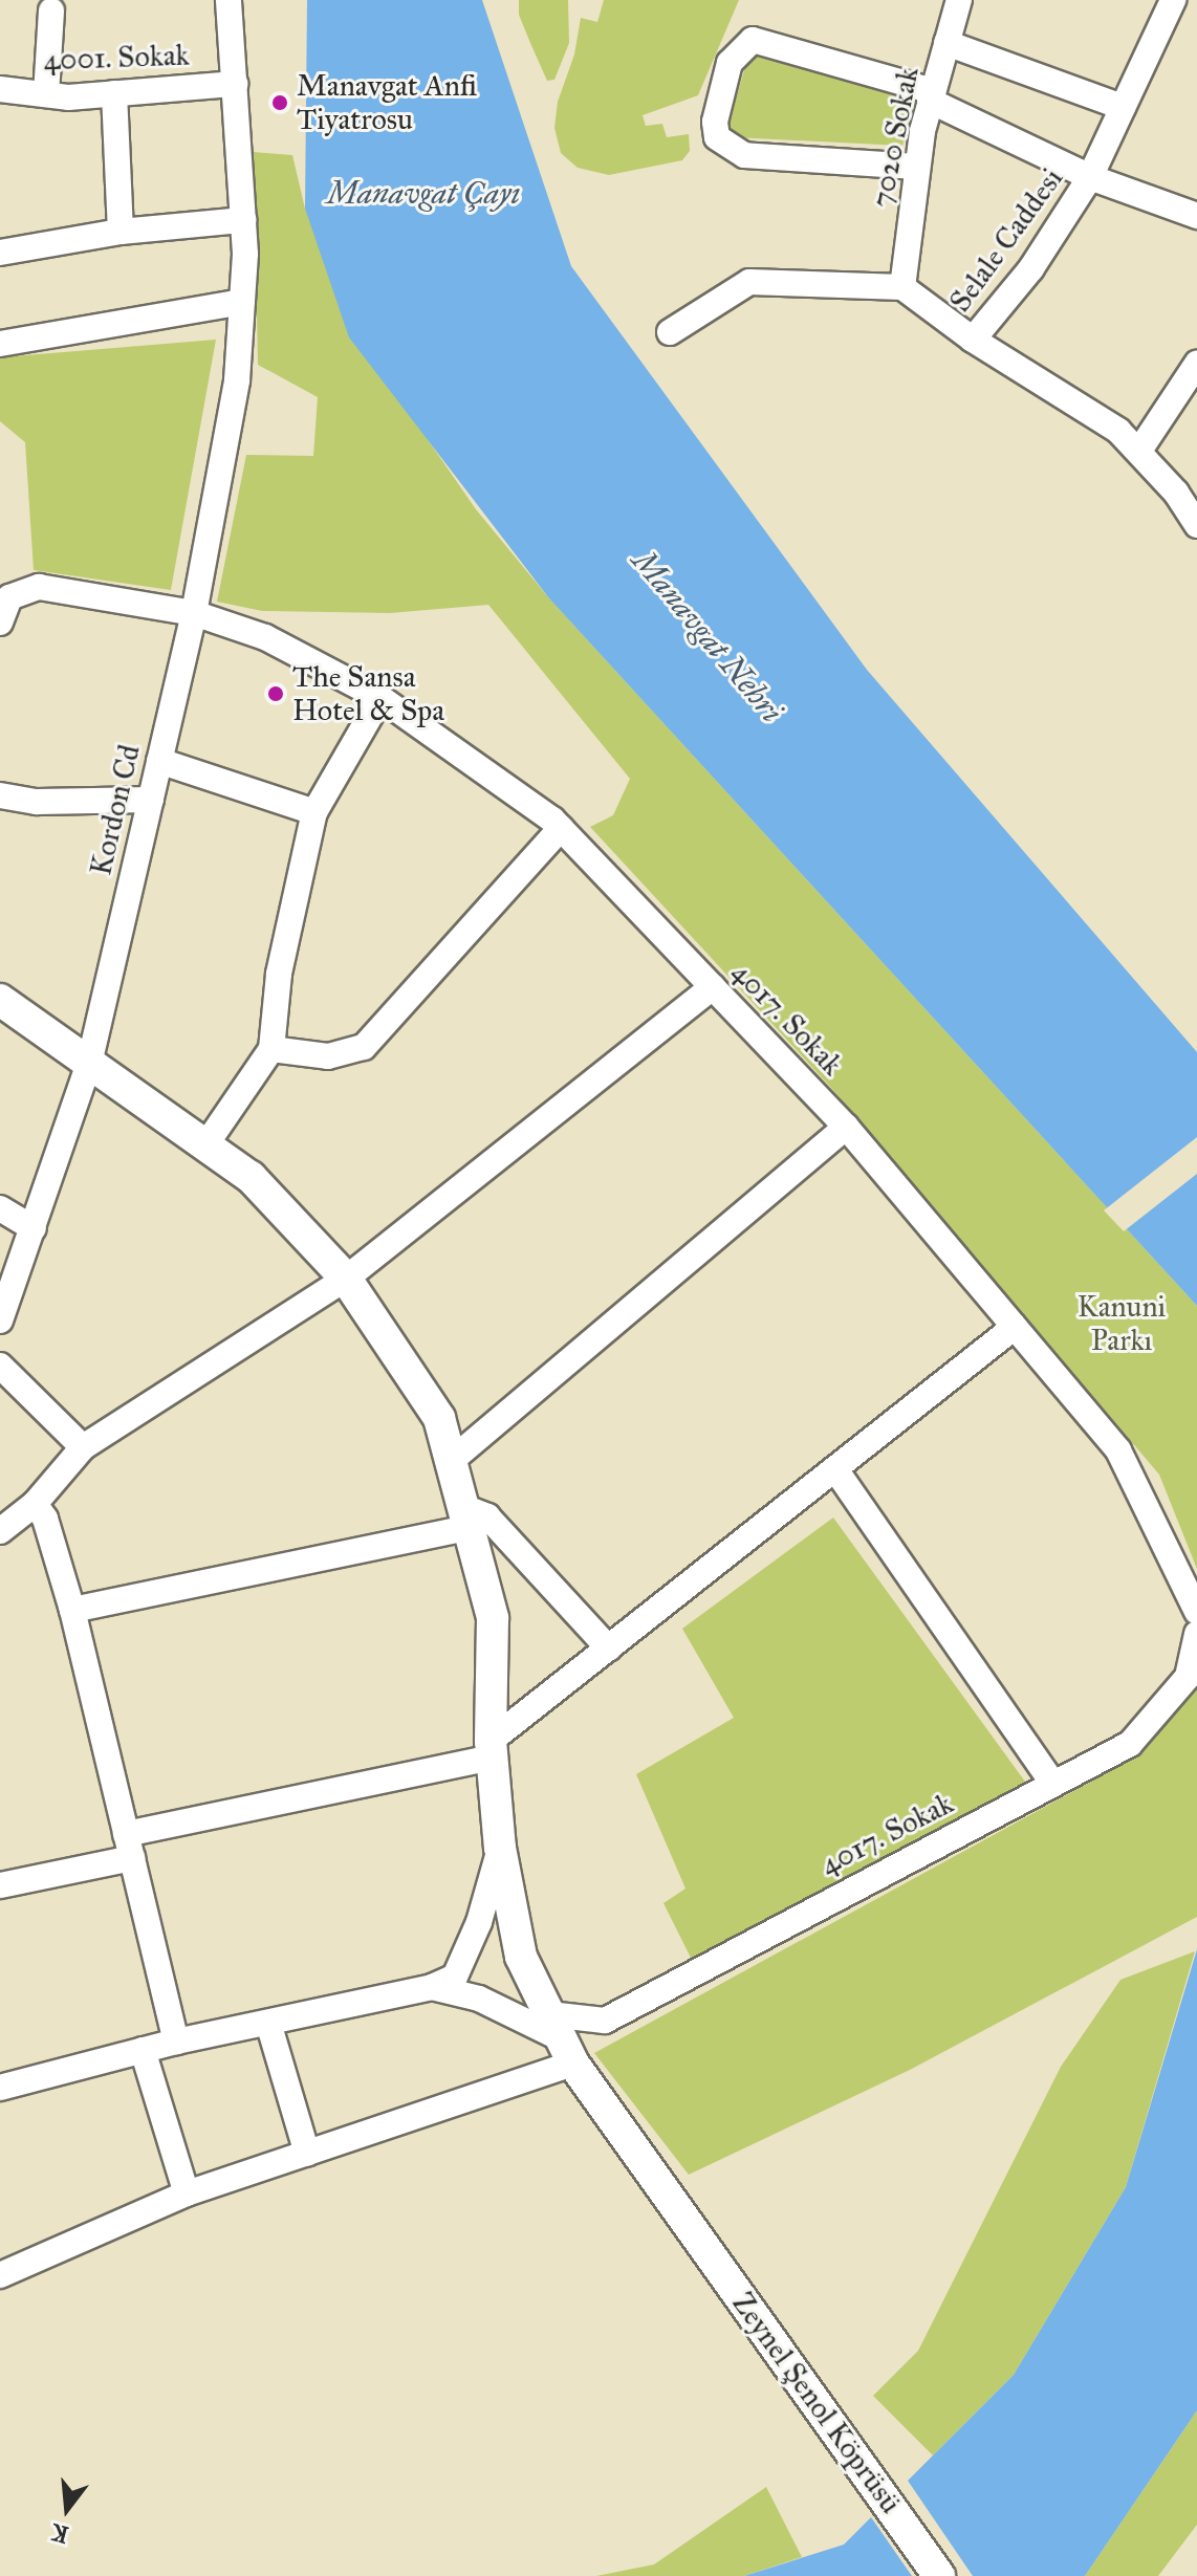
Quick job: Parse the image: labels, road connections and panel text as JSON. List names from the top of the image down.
{
  "streets": {
    "street": [
      "4001. Sokak",
      "7020 Sokak",
      "Selale Caddesi",
      "Kordon Cd",
      "4017. Sokak",
      "Zeynel Şenol Köprüsü"
    ]
  },
  "crossings": [
    ["4001. Sokak", "Kordon Cd"],
    ["Kordon Cd", "4017. Sokak"],
    ["Kordon Cd", "Zeynel Şenol Köprüsü"],
    ["4017. Sokak", "Zeynel Şenol Köprüsü"]
  ],
  "water": ["Manavgat Çayı", "Manavgat Nehri"],
  "parks": ["Kanuni Parkı"],
  "places": ["Manavgat Anfi Tiyatrosu", "The Sansa Hotel & Spa"],
  "north": "bottom"
}
